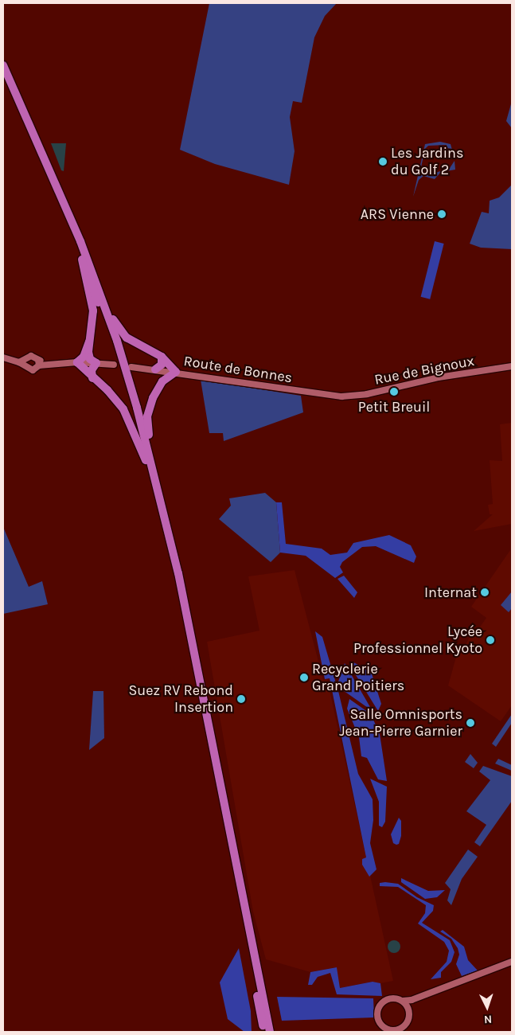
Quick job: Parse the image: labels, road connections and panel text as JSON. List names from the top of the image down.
{
  "streets": {
    "street": ["Route de Bonnes", "Rue de Bignoux"]
  },
  "crossings": [
    ["Route de Bonnes", "Rue de Bignoux"]
  ],
  "places": [
    "Les Jardins du Golf 2",
    "ARS Vienne",
    "Petit Breuil",
    "Internat",
    "Lycée Professionnel Kyoto",
    "Recyclerie Grand Poitiers",
    "Suez RV Rebond Insertion",
    "Salle Omnisports Jean-Pierre Garnier"
  ],
  "north": "bottom"
}
